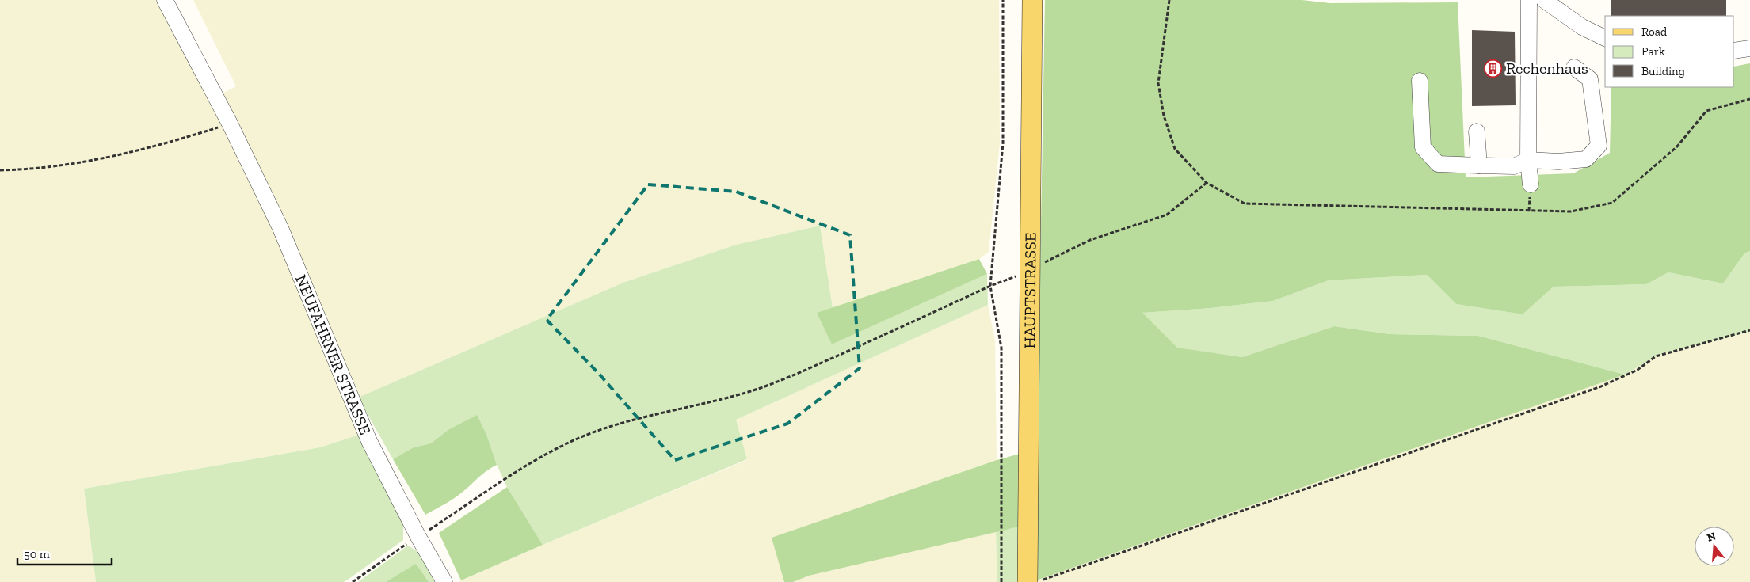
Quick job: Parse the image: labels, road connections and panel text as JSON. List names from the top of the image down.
{
  "streets": {
    "main road": ["HAUPTSTRASSE"],
    "street": ["NEUFAHRNER STRASSE"]
  },
  "places": {
    "building": ["Rechenhaus"]
  },
  "legend": ["Road", "Park", "Building"],
  "scale_bar": "50 m",
  "north": "top"
}
